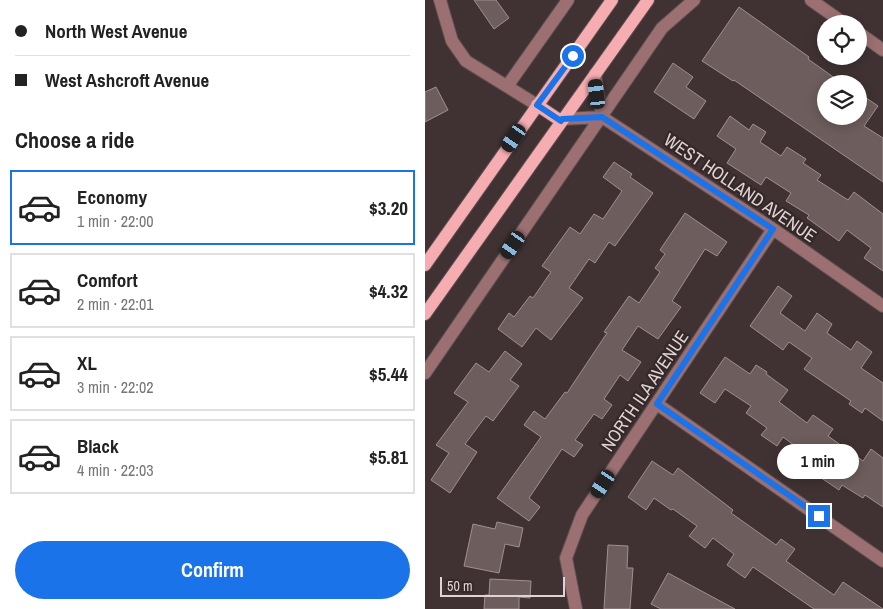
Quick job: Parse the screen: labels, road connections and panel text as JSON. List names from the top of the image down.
{
  "streets": {
    "street": ["WEST HOLLAND AVENUE", "NORTH ILA AVENUE"]
  },
  "crossings": [
    ["WEST HOLLAND AVENUE", "NORTH ILA AVENUE"]
  ],
  "scale_bar": "50 m",
  "page": {
    "banner": ["North West Avenue", "West Ashcroft Avenue"],
    "heading": "Choose a ride",
    "list": [
      {
        "name": "Economy",
        "note": "1 min · 22:00",
        "value": "$3.20"
      },
      {
        "name": "Comfort",
        "note": "2 min · 22:01",
        "value": "$4.32"
      },
      {
        "name": "XL",
        "note": "3 min · 22:02",
        "value": "$5.44"
      },
      {
        "name": "Black",
        "note": "4 min · 22:03",
        "value": "$5.81"
      }
    ],
    "bubble": "1 min",
    "buttons": "Confirm",
    "scale": "50 m"
  }
}
